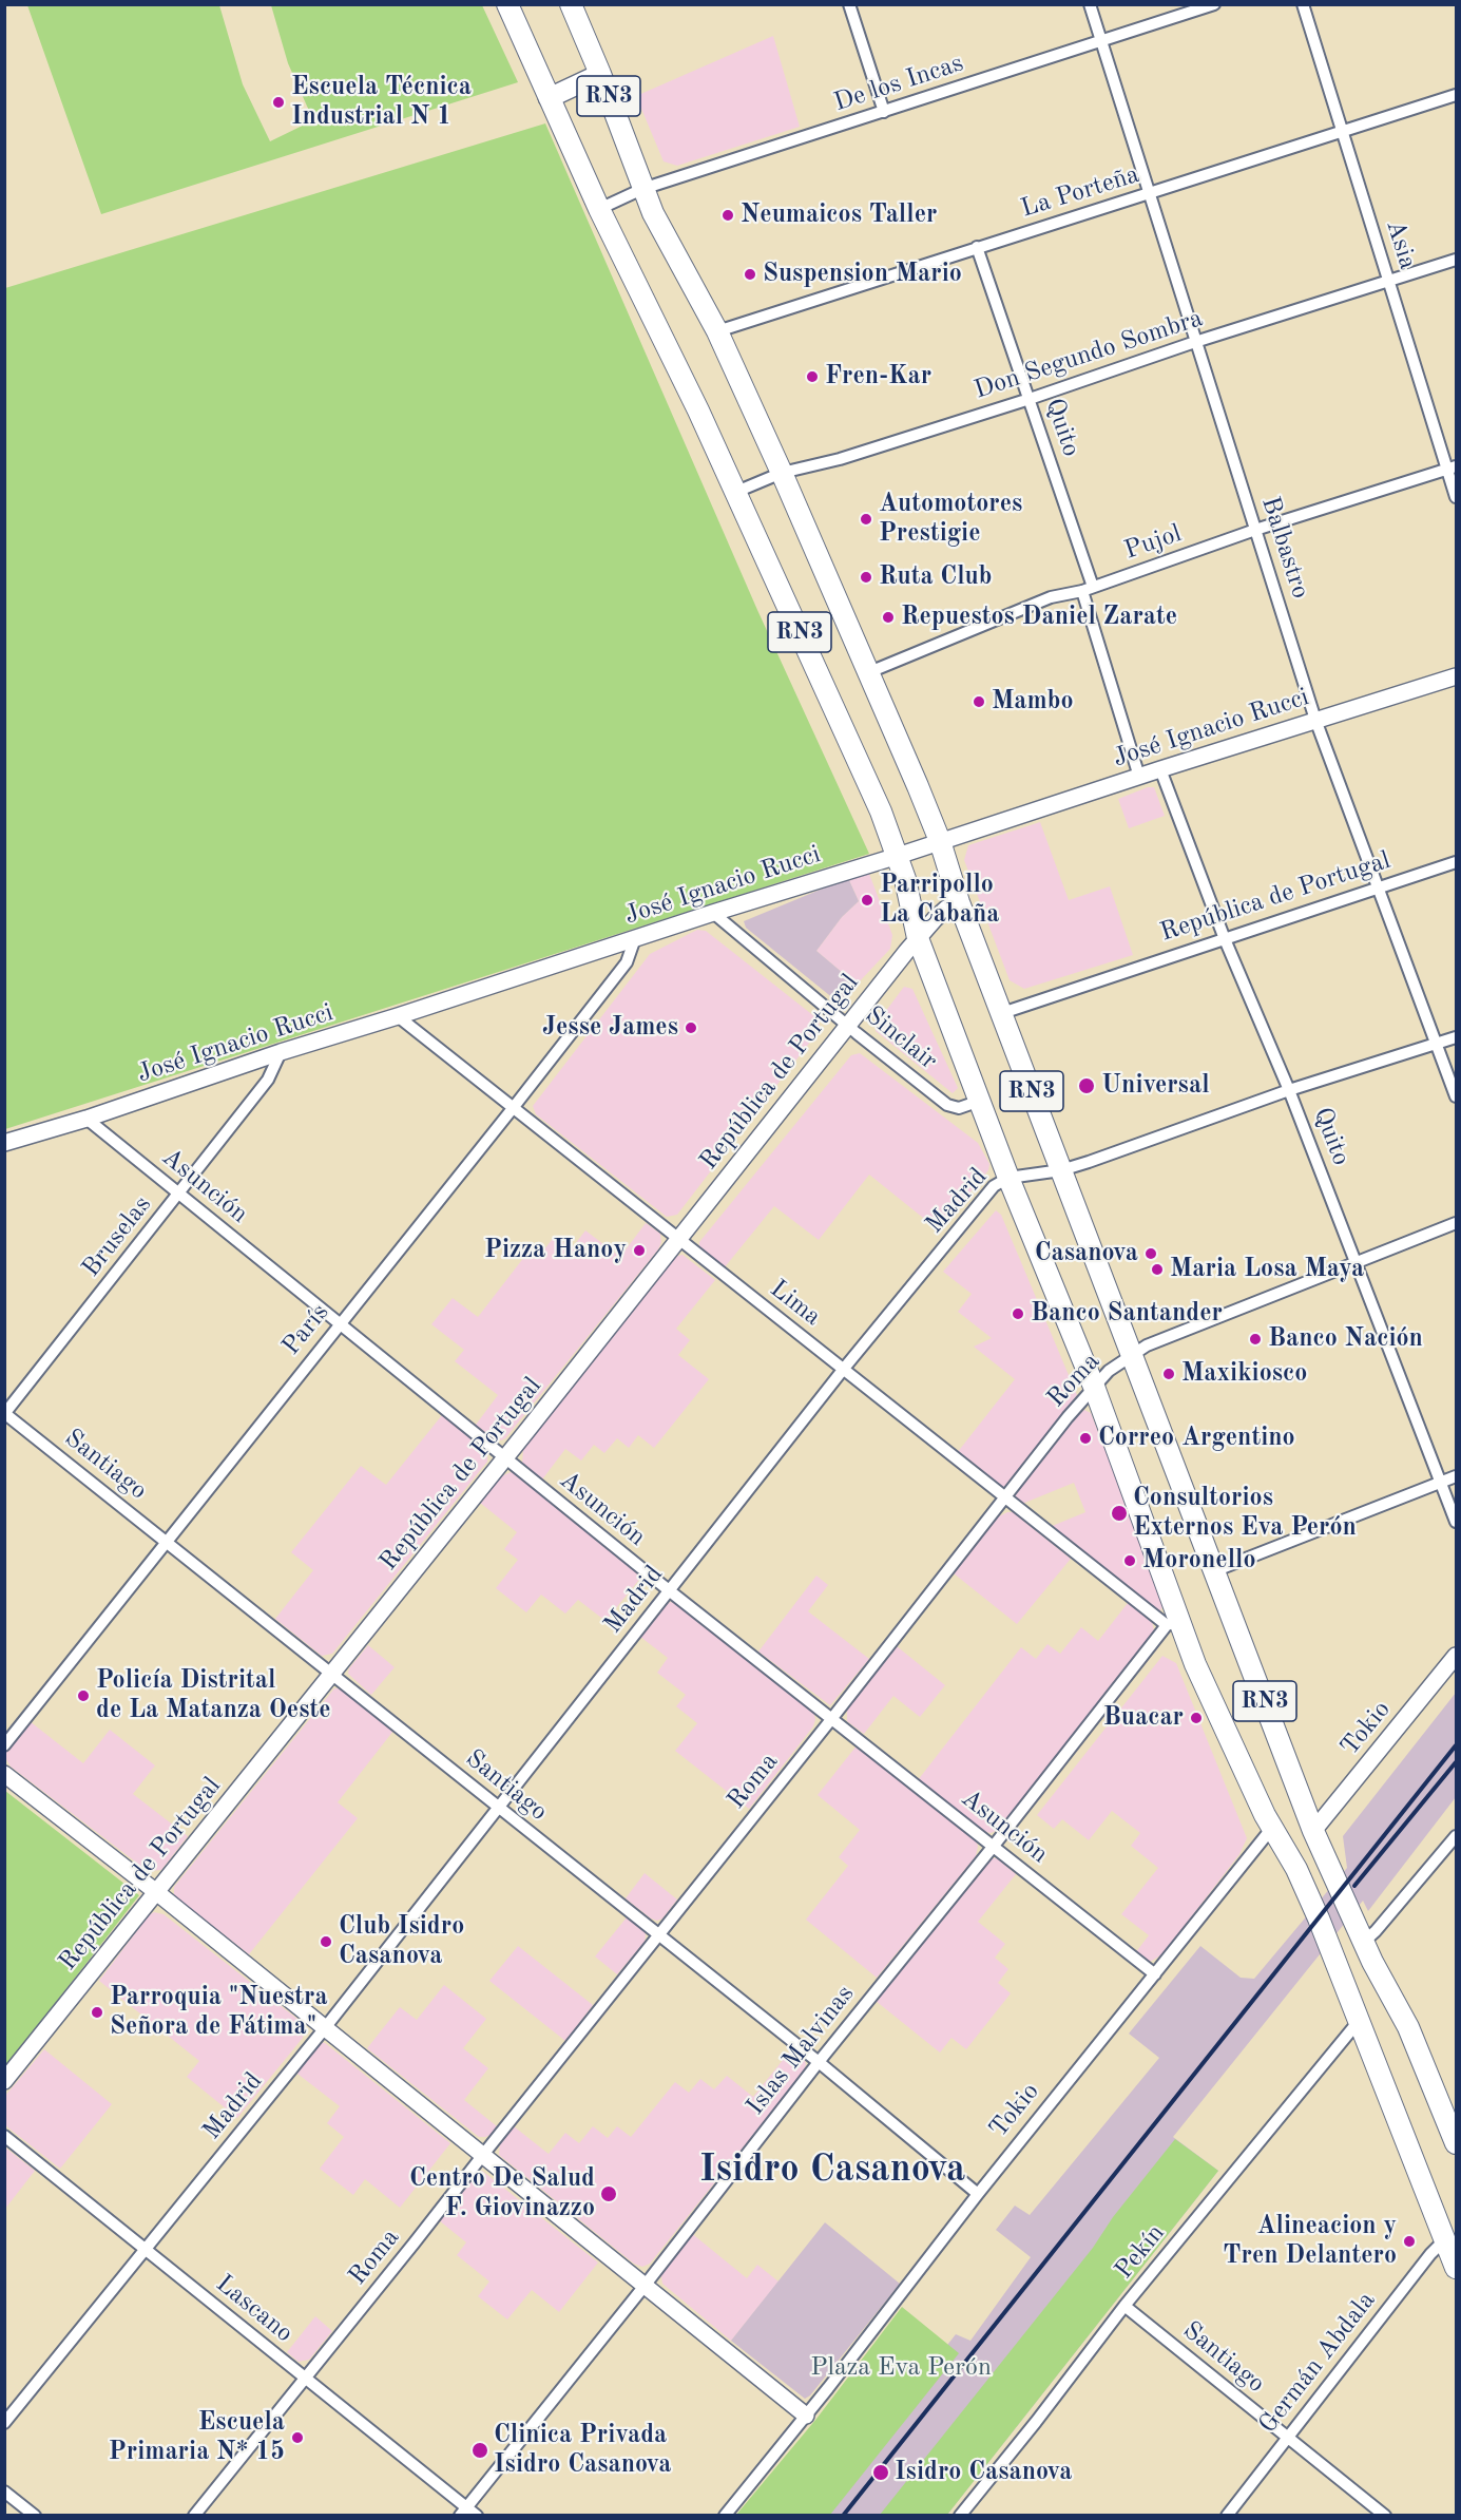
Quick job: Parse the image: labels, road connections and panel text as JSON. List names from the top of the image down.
{
  "streets": {
    "highway": ["RN3"],
    "street": [
      "De los Incas",
      "La Porteña",
      "Asia",
      "Don Segundo Sombra",
      "Quito",
      "Pujol",
      "Balbastro",
      "José Ignacio Rucci",
      "República de Portugal",
      "Sinclair",
      "Asunción",
      "Madrid",
      "Bruselas",
      "Lima",
      "París",
      "Roma",
      "Santiago",
      "Tokio",
      "Islas Malvinas",
      "Pekín",
      "Lascano",
      "Germán Abdala"
    ]
  },
  "crossings": [
    ["De los Incas", "RN3"],
    ["De los Incas", "Balbastro"],
    ["RN3", "La Porteña"],
    ["RN3", "Don Segundo Sombra"],
    ["RN3", "Pujol"],
    ["RN3", "José Ignacio Rucci"],
    ["RN3", "República de Portugal"],
    ["RN3", "Sinclair"],
    ["RN3", "Madrid"],
    ["RN3", "Lima"],
    ["RN3", "Roma"],
    ["RN3", "Tokio"],
    ["RN3", "Islas Malvinas"],
    ["RN3", "Pekín"],
    ["RN3", "Germán Abdala"],
    ["La Porteña", "Asia"],
    ["La Porteña", "Quito"],
    ["La Porteña", "Balbastro"],
    ["Asia", "Don Segundo Sombra"],
    ["Asia", "Pujol"],
    ["Don Segundo Sombra", "Quito"],
    ["Don Segundo Sombra", "Balbastro"],
    ["Quito", "Pujol"],
    ["Quito", "José Ignacio Rucci"],
    ["Quito", "República de Portugal"],
    ["Quito", "Madrid"],
    ["Quito", "Roma"],
    ["Pujol", "Balbastro"],
    ["Balbastro", "José Ignacio Rucci"],
    ["Balbastro", "República de Portugal"],
    ["Balbastro", "Madrid"],
    ["José Ignacio Rucci", "Sinclair"],
    ["José Ignacio Rucci", "Asunción"],
    ["José Ignacio Rucci", "Bruselas"],
    ["José Ignacio Rucci", "Lima"],
    ["José Ignacio Rucci", "París"],
    ["República de Portugal", "Sinclair"],
    ["República de Portugal", "Asunción"],
    ["República de Portugal", "Lima"],
    ["República de Portugal", "Santiago"],
    ["Asunción", "Madrid"],
    ["Asunción", "Bruselas"],
    ["Asunción", "París"],
    ["Asunción", "Roma"],
    ["Asunción", "Tokio"],
    ["Asunción", "Islas Malvinas"],
    ["Madrid", "Lima"],
    ["Madrid", "Santiago"],
    ["Madrid", "Lascano"],
    ["Bruselas", "Santiago"],
    ["Lima", "París"],
    ["Lima", "Roma"],
    ["Lima", "Islas Malvinas"],
    ["París", "Santiago"],
    ["Roma", "Santiago"],
    ["Roma", "Lascano"],
    ["Santiago", "Tokio"],
    ["Santiago", "Islas Malvinas"],
    ["Santiago", "Pekín"],
    ["Santiago", "Germán Abdala"],
    ["Islas Malvinas", "Lascano"]
  ],
  "districts": ["Isidro Casanova"],
  "parks": ["Plaza Eva Perón"],
  "places": [
    "Escuela Técnica Industrial N 1",
    "Neumaicos Taller",
    "Suspension Mario",
    "Fren-Kar",
    "Automotores Prestigie",
    "Ruta Club",
    "Repuestos Daniel Zarate",
    "Mambo",
    "Parripollo La Cabaña",
    "Jesse James",
    "Universal",
    "Pizza Hanoy",
    "Casanova",
    "Maria Losa Maya",
    "Banco Santander",
    "Banco Nación",
    "Maxikiosco",
    "Correo Argentino",
    "Consultorios Externos Eva Perón",
    "Moronello",
    "Policía Distrital de La Matanza Oeste",
    "Buacar",
    "Club Isidro Casanova",
    "Parroquia \"Nuestra Señora de Fátima\"",
    "Centro De Salud F. Giovinazzo",
    "Alineacion y Tren Delantero",
    "Escuela Primaria N* 15",
    "Clinica Privada Isidro Casanova",
    "Isidro Casanova"
  ]
}
